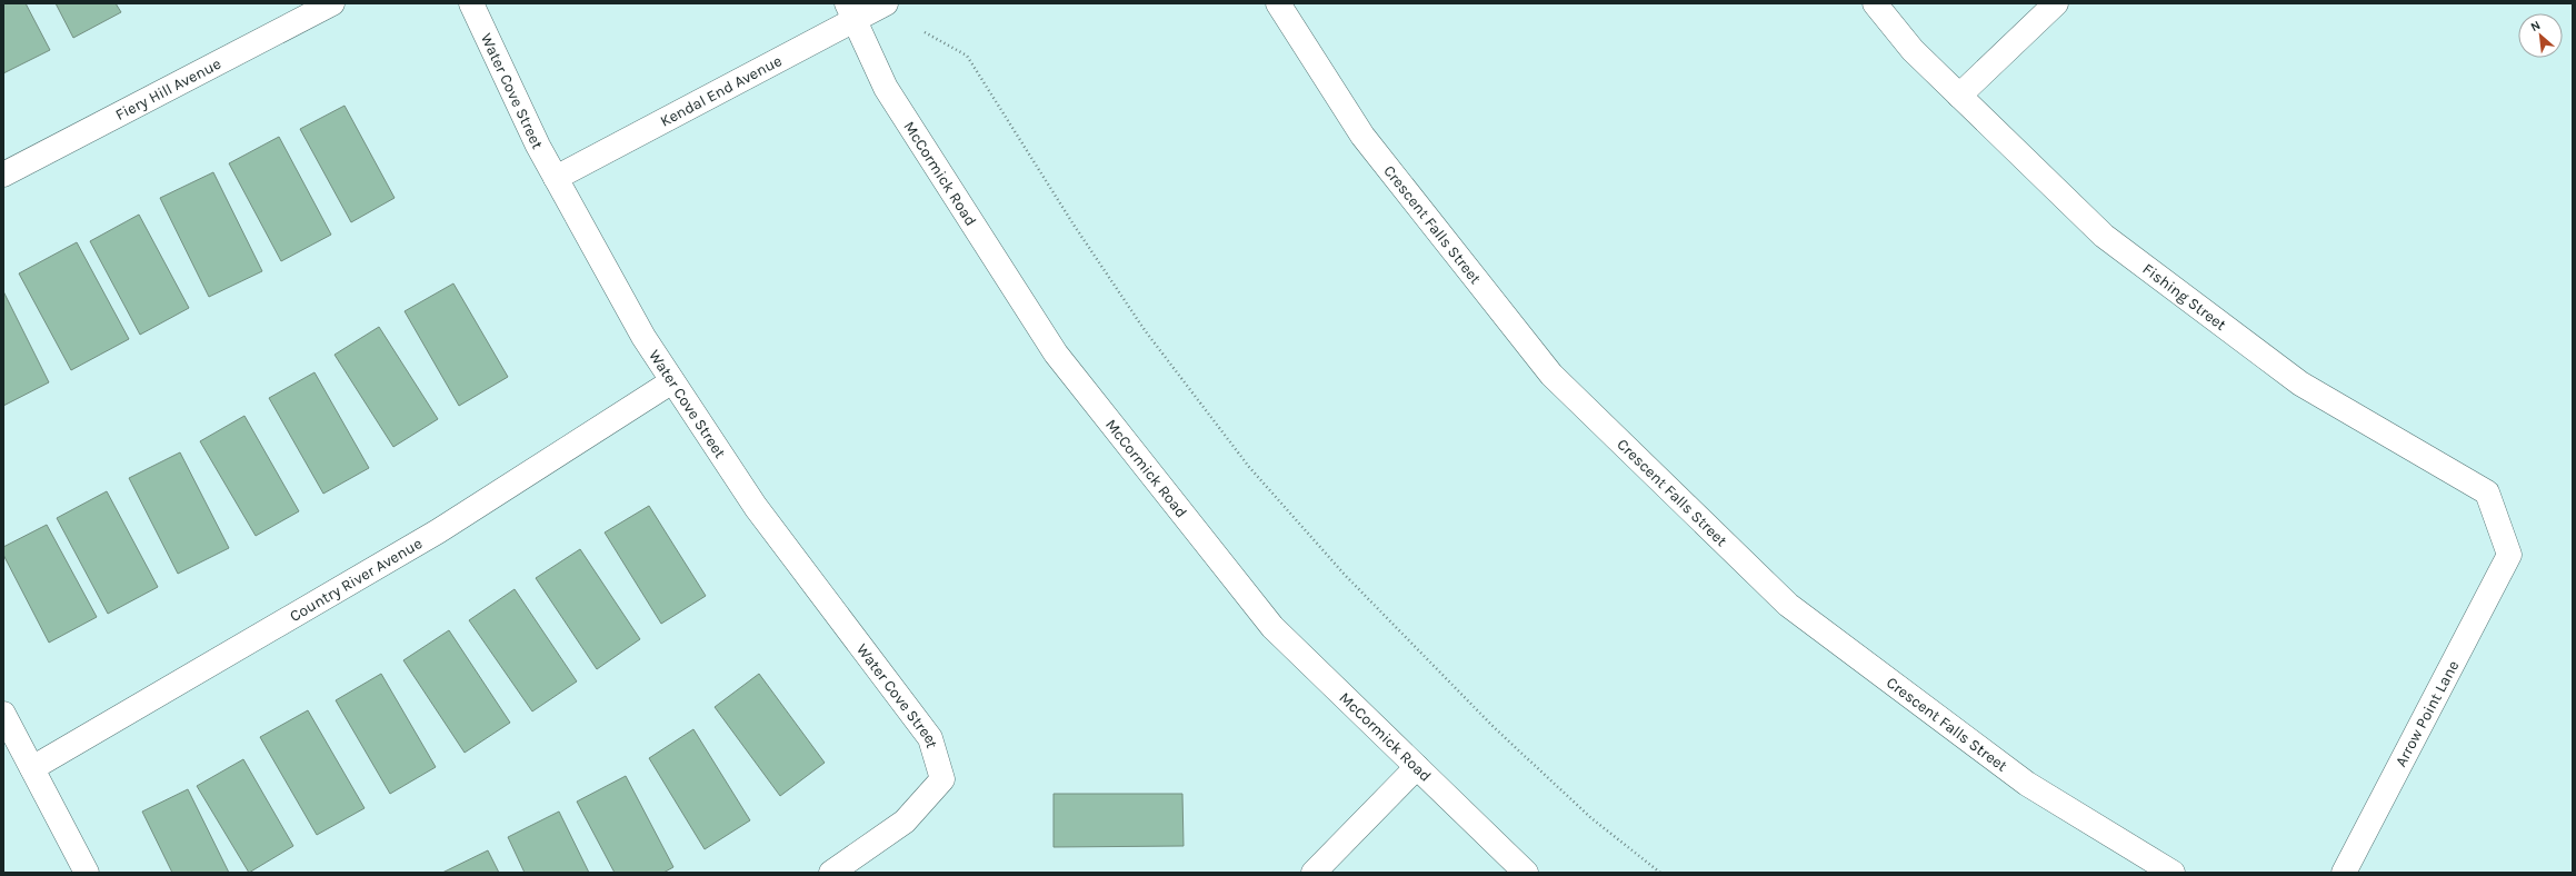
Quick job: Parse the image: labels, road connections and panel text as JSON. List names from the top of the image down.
{
  "streets": {
    "street": [
      "Fiery Hill Avenue",
      "Water Cove Street",
      "Kendal End Avenue",
      "McCormick Road",
      "Crescent Falls Street",
      "Fishing Street",
      "Country River Avenue",
      "Arrow Point Lane"
    ]
  },
  "crossings": [
    ["Water Cove Street", "Kendal End Avenue"],
    ["Water Cove Street", "Country River Avenue"],
    ["Kendal End Avenue", "McCormick Road"],
    ["Fishing Street", "Arrow Point Lane"]
  ],
  "north": "top left"
}
